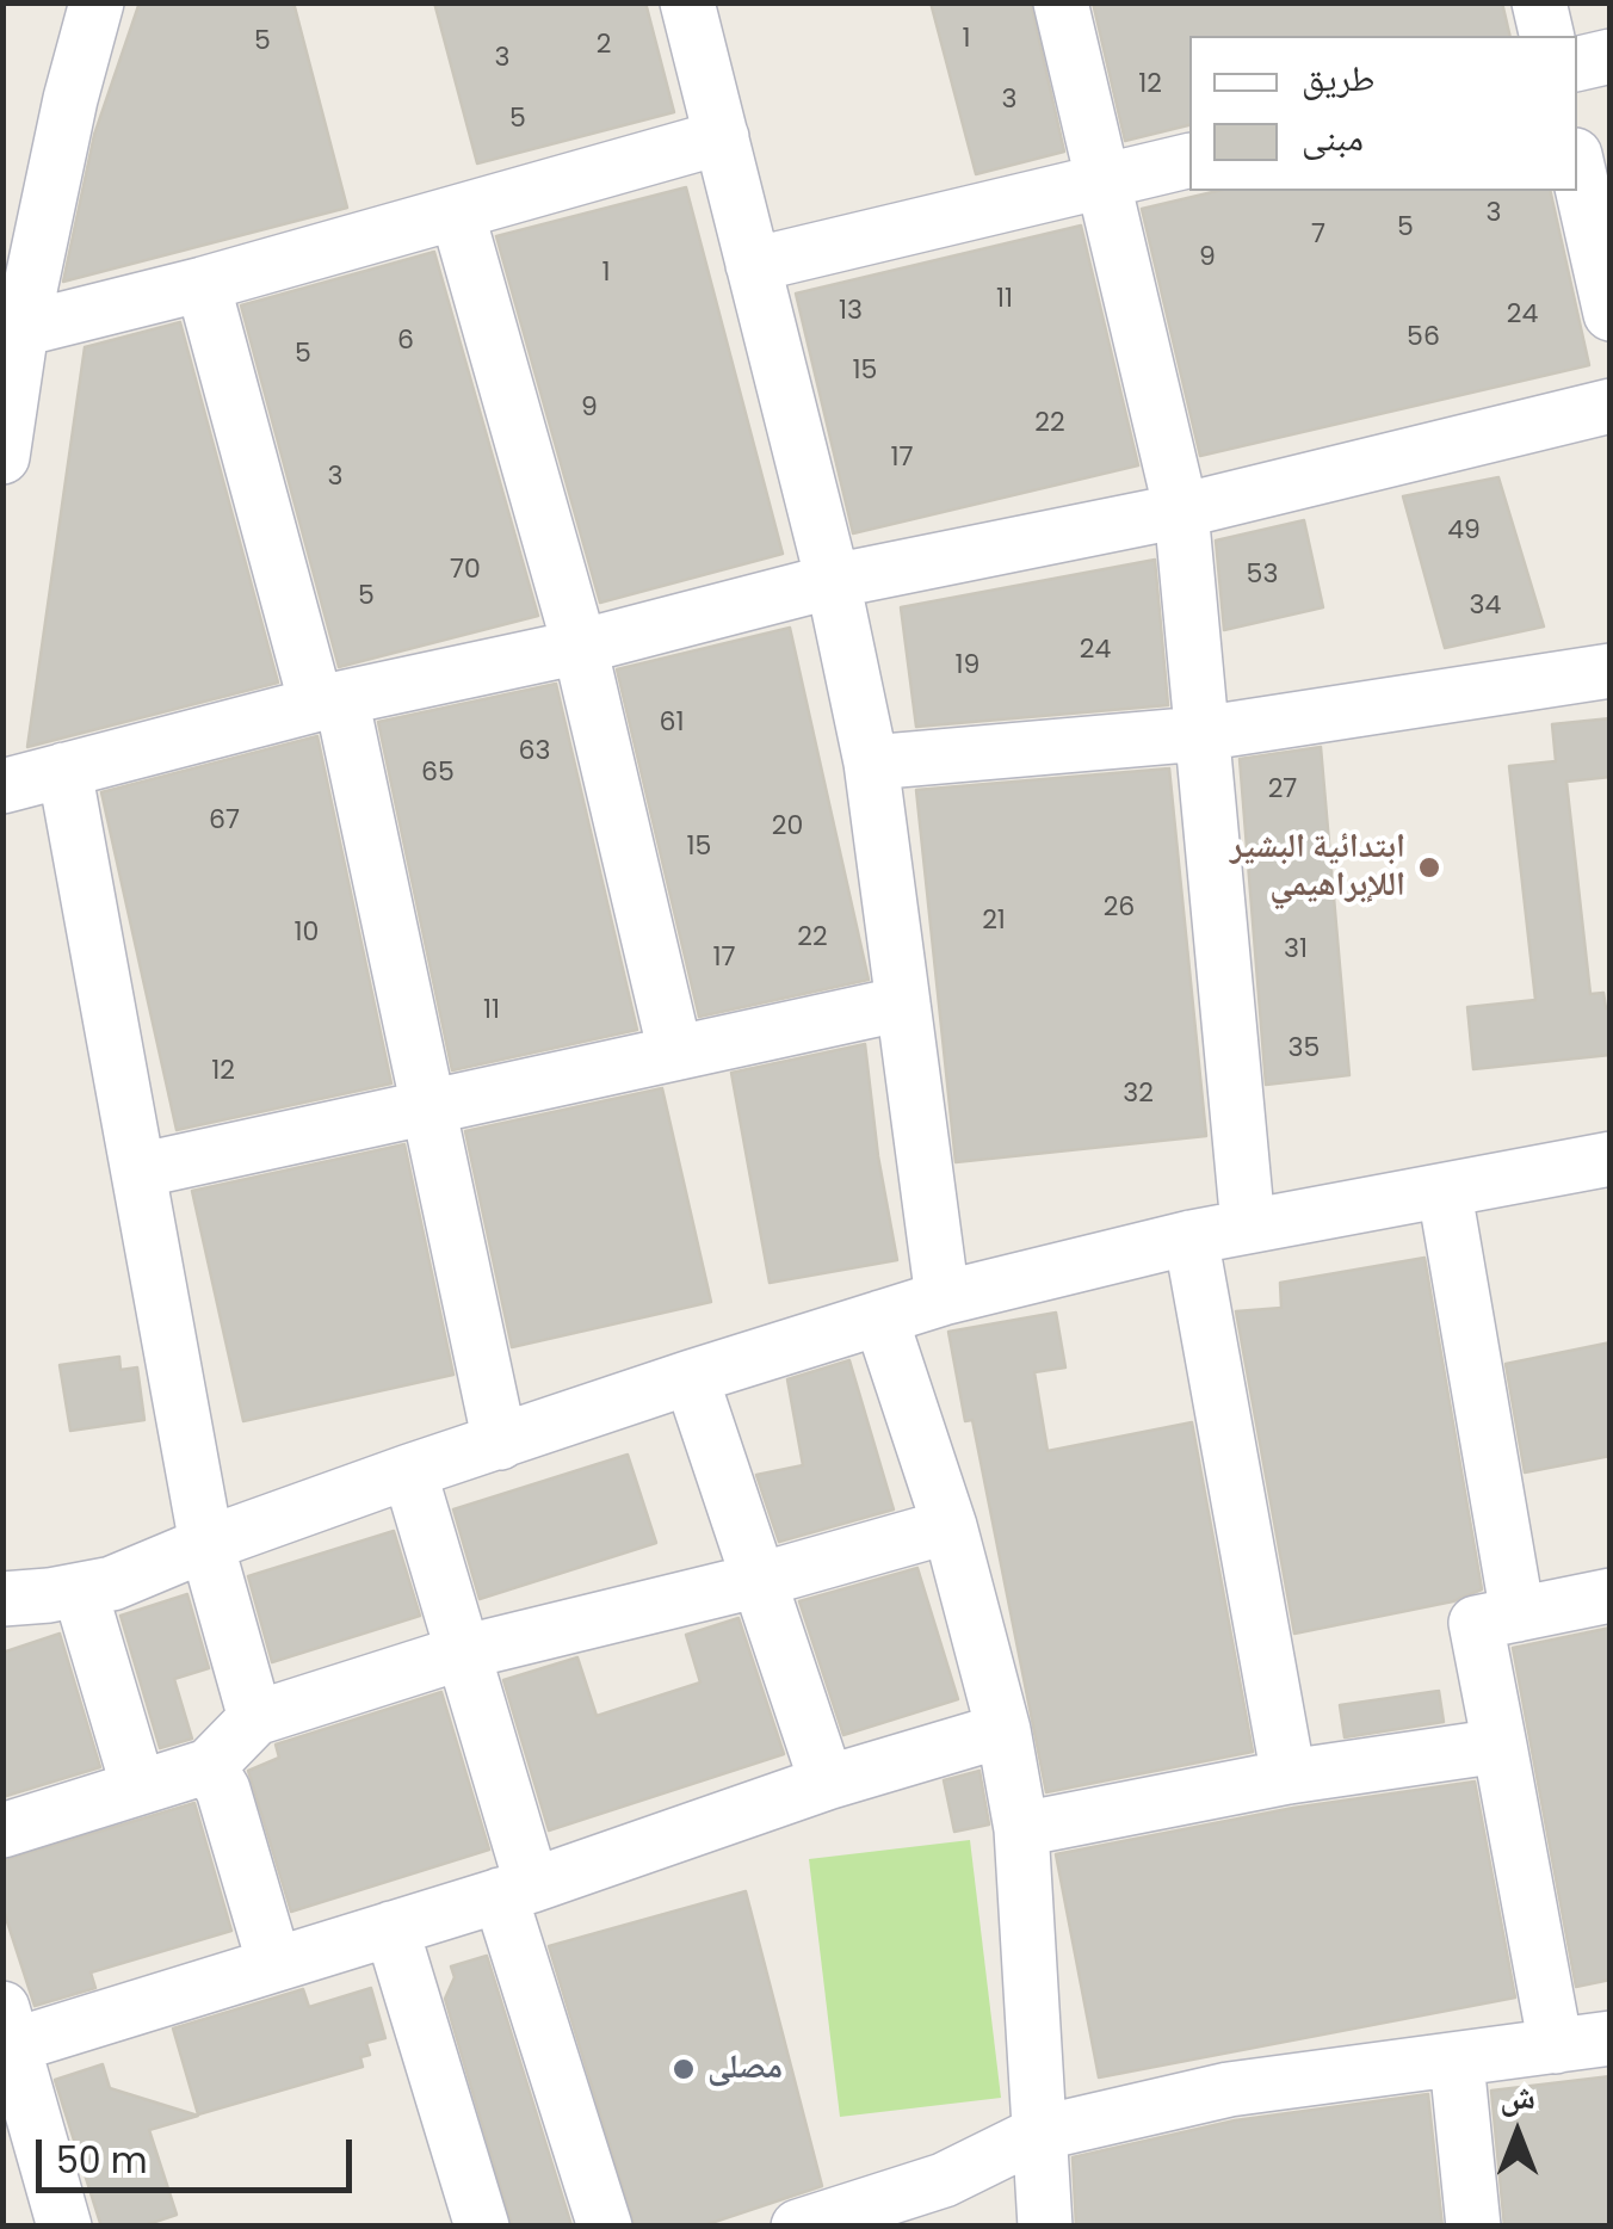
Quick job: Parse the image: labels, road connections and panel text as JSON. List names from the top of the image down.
{
  "places": ["ابتدائية البشير اللإبراهيمي", "مصلى"],
  "house_numbers": [
    "1",
    "5",
    "2",
    "3",
    "12",
    "3",
    "5",
    "3",
    "5",
    "7",
    "9",
    "1",
    "11",
    "13",
    "24",
    "56",
    "6",
    "5",
    "15",
    "9",
    "22",
    "17",
    "3",
    "49",
    "70",
    "53",
    "5",
    "34",
    "24",
    "19",
    "61",
    "63",
    "65",
    "27",
    "67",
    "20",
    "15",
    "26",
    "21",
    "10",
    "22",
    "31",
    "17",
    "11",
    "35",
    "12",
    "32"
  ],
  "legend": ["طريق", "مبنى"],
  "scale_bar": "50 m",
  "north": "top"
}
